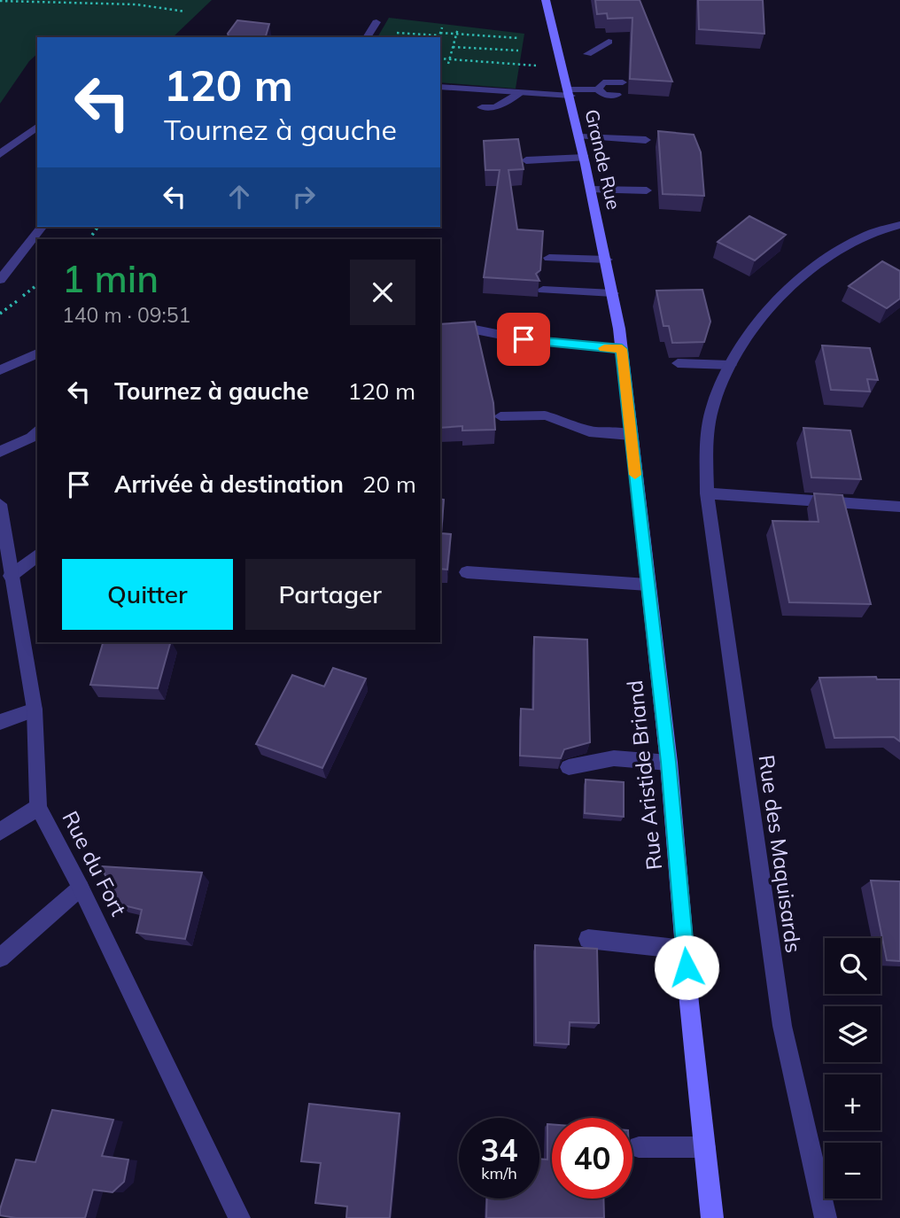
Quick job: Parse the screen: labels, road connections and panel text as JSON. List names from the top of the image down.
{
  "streets": {
    "street": [
      "Grande Rue",
      "Rue Aristide Briand",
      "Rue des Maquisards",
      "Rue du Fort"
    ]
  },
  "crossings": [
    ["Grande Rue", "Rue Aristide Briand"]
  ],
  "page": {
    "turn": ["120 m", "Tournez à gauche"],
    "heading": ["1 min", "140 m · 09:51"],
    "list": [
      {
        "name": "Tournez à gauche",
        "value": "120 m"
      },
      {
        "name": "Arrivée à destination",
        "value": "20 m"
      }
    ],
    "buttons": ["Quitter", "Partager"],
    "map_buttons": ["+", "−"],
    "speed": "34 km/h",
    "limit": "40"
  }
}
